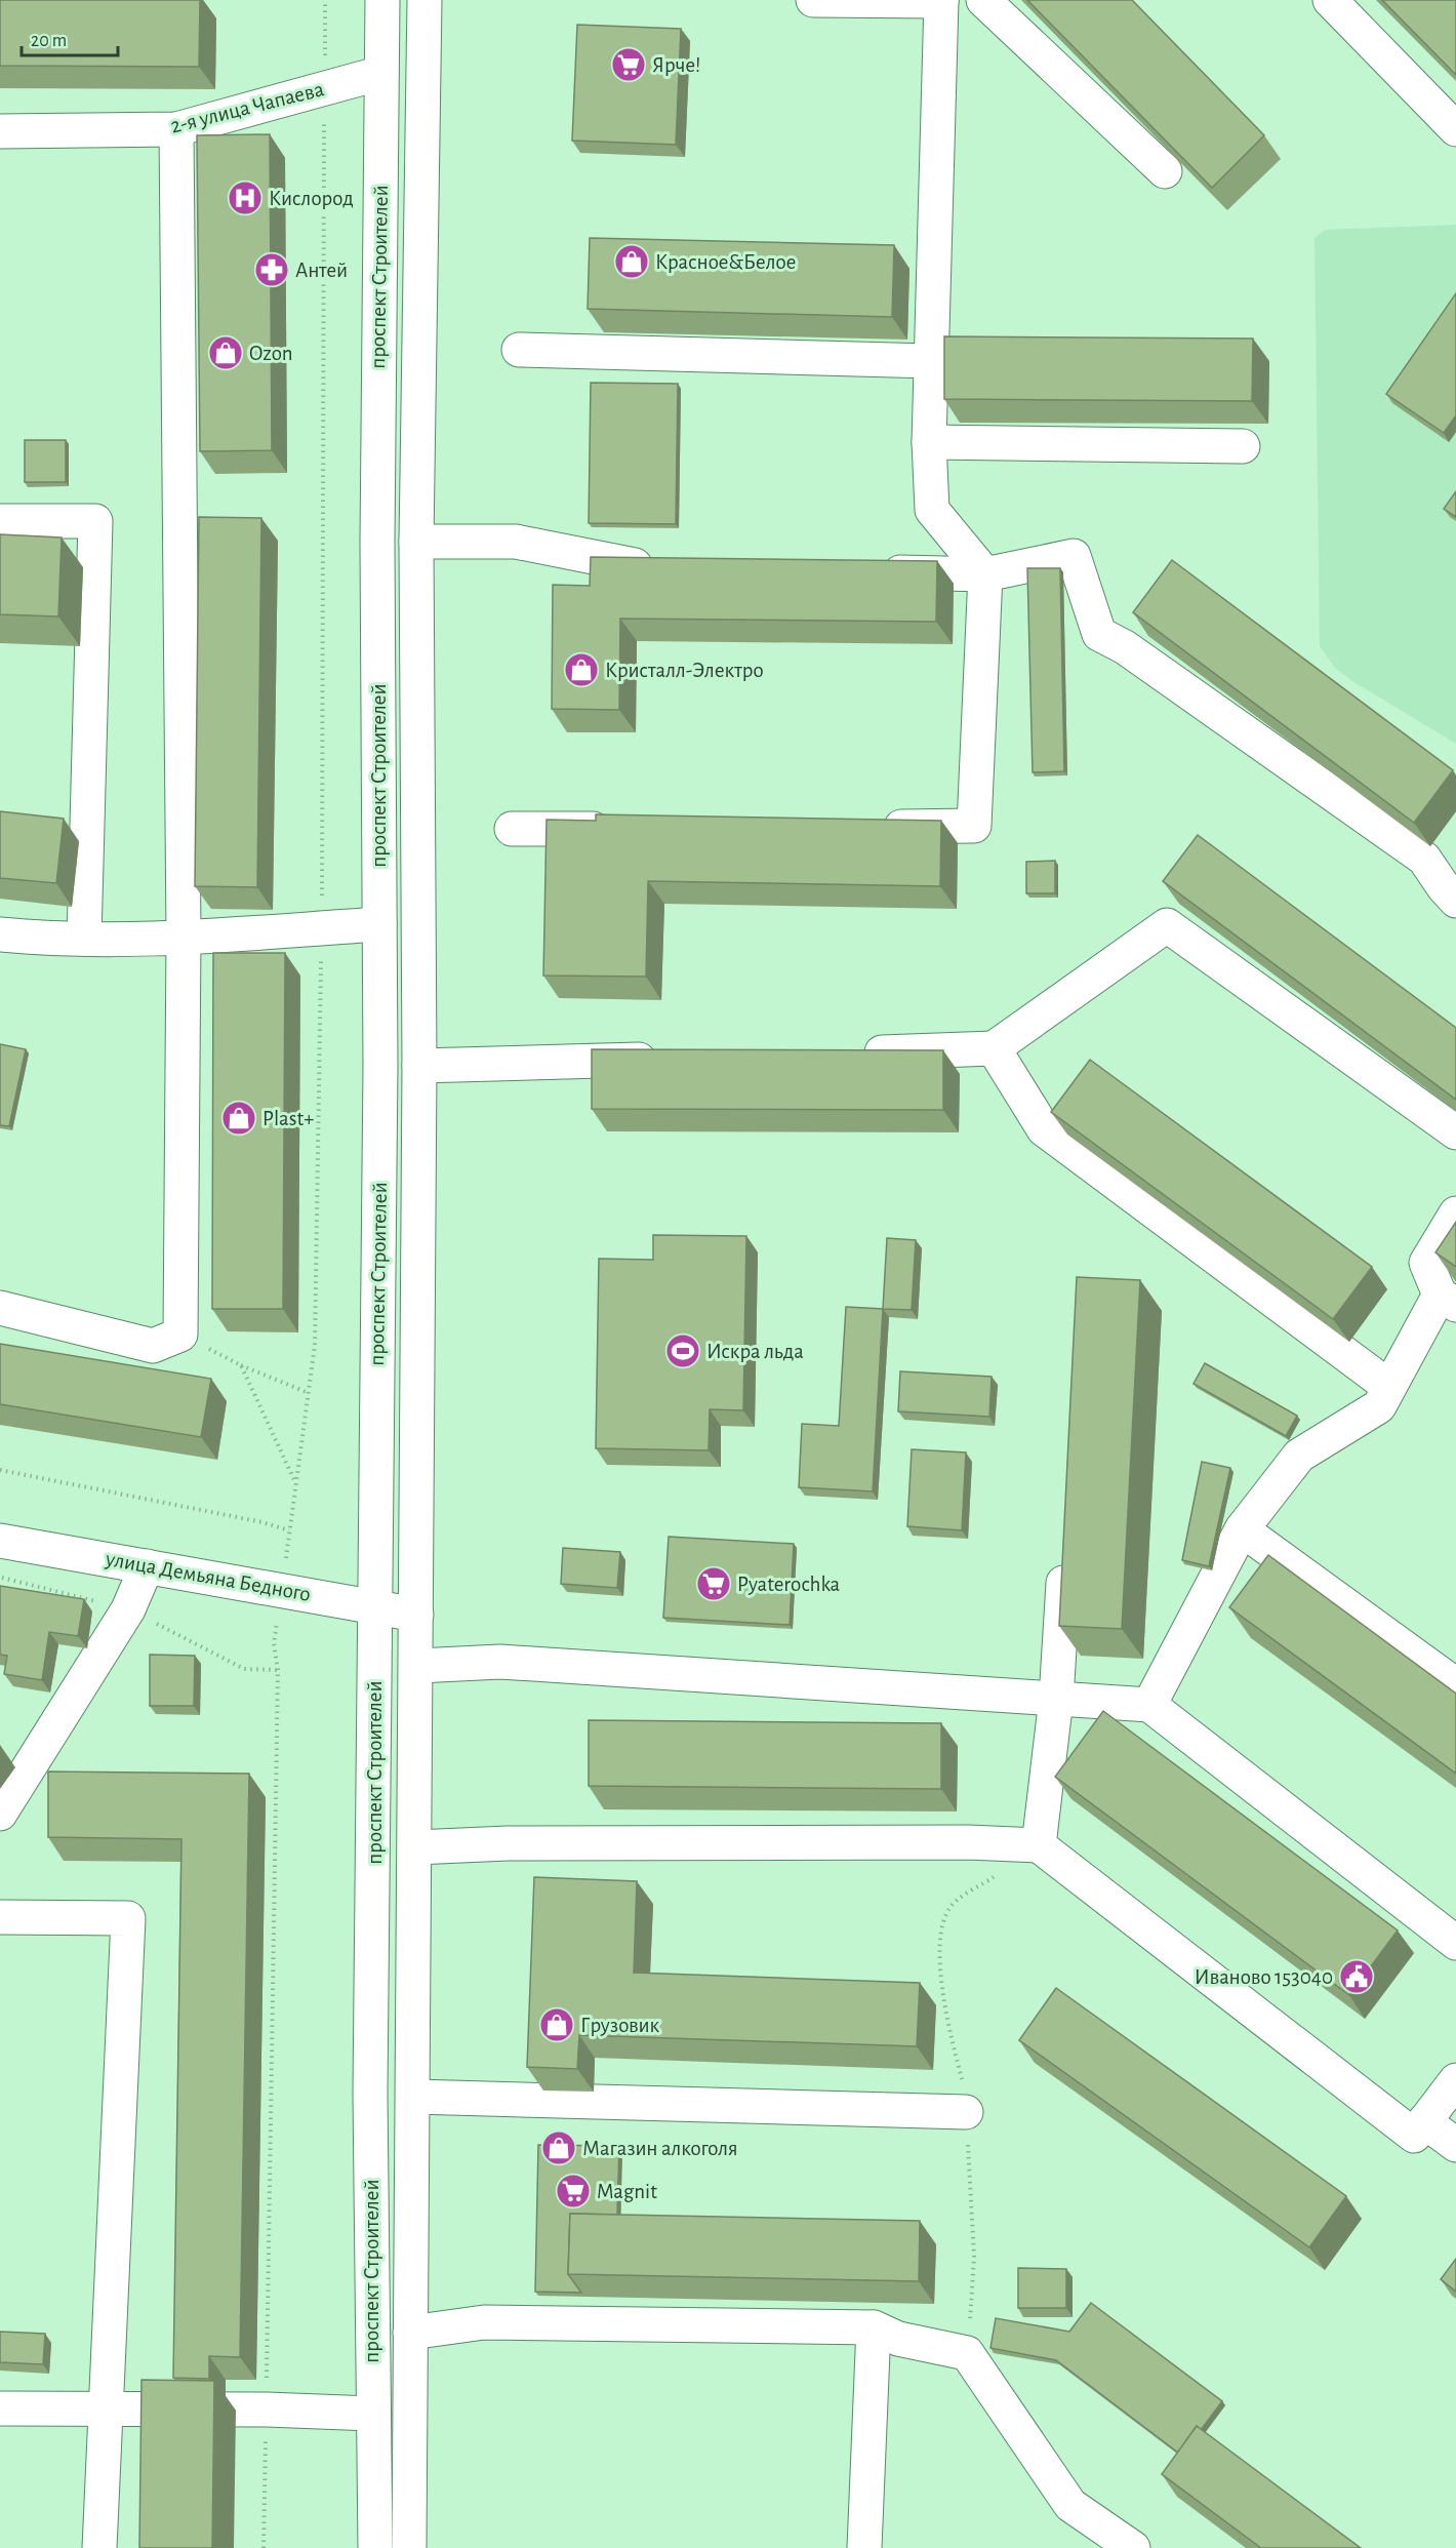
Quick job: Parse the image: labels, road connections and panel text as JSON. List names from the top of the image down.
{
  "streets": {
    "main road": ["2-я улица Чапаева", "проспект Строителей", "улица Демьяна Бедного"]
  },
  "crossings": [
    ["2-я улица Чапаева", "проспект Строителей"],
    ["проспект Строителей", "улица Демьяна Бедного"]
  ],
  "places": {
    "supermarket": ["Ярче!", "Pyaterochka", "Magnit"],
    "hospital": ["Кислород"],
    "shop": [
      "Красное&Белое",
      "Ozon",
      "Кристалл-Электро",
      "Plast+",
      "Грузовик",
      "Магазин алкоголя"
    ],
    "pharmacy": ["Антей"],
    "sports": ["Искра льда"],
    "public building": ["Иваново 153040"]
  },
  "scale_bar": "20 m"
}
